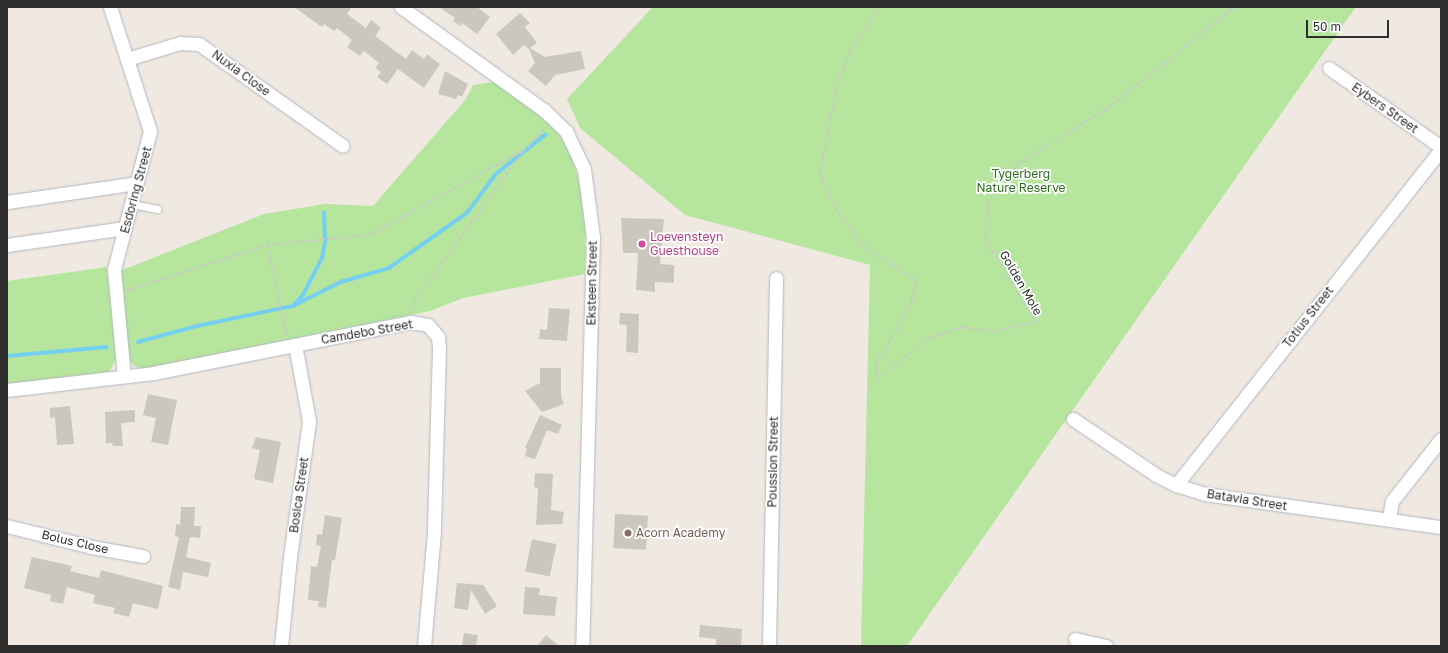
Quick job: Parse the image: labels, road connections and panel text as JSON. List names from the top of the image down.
{
  "streets": {
    "street": [
      "Nuxia Close",
      "Eybers Street",
      "Esdoring Street",
      "Eksteen Street",
      "Totius Street",
      "Camdebo Street",
      "Poussion Street",
      "Bosica Street",
      "Batavia Street",
      "Bolus Close"
    ],
    "path": ["Golden Mole"]
  },
  "crossings": [
    ["Nuxia Close", "Esdoring Street"],
    ["Eybers Street", "Totius Street"],
    ["Esdoring Street", "Camdebo Street"],
    ["Totius Street", "Batavia Street"],
    ["Camdebo Street", "Bosica Street"]
  ],
  "parks": ["Tygerberg Nature Reserve"],
  "places": ["Loevensteyn Guesthouse", "Acorn Academy"],
  "scale_bar": "50 m"
}
